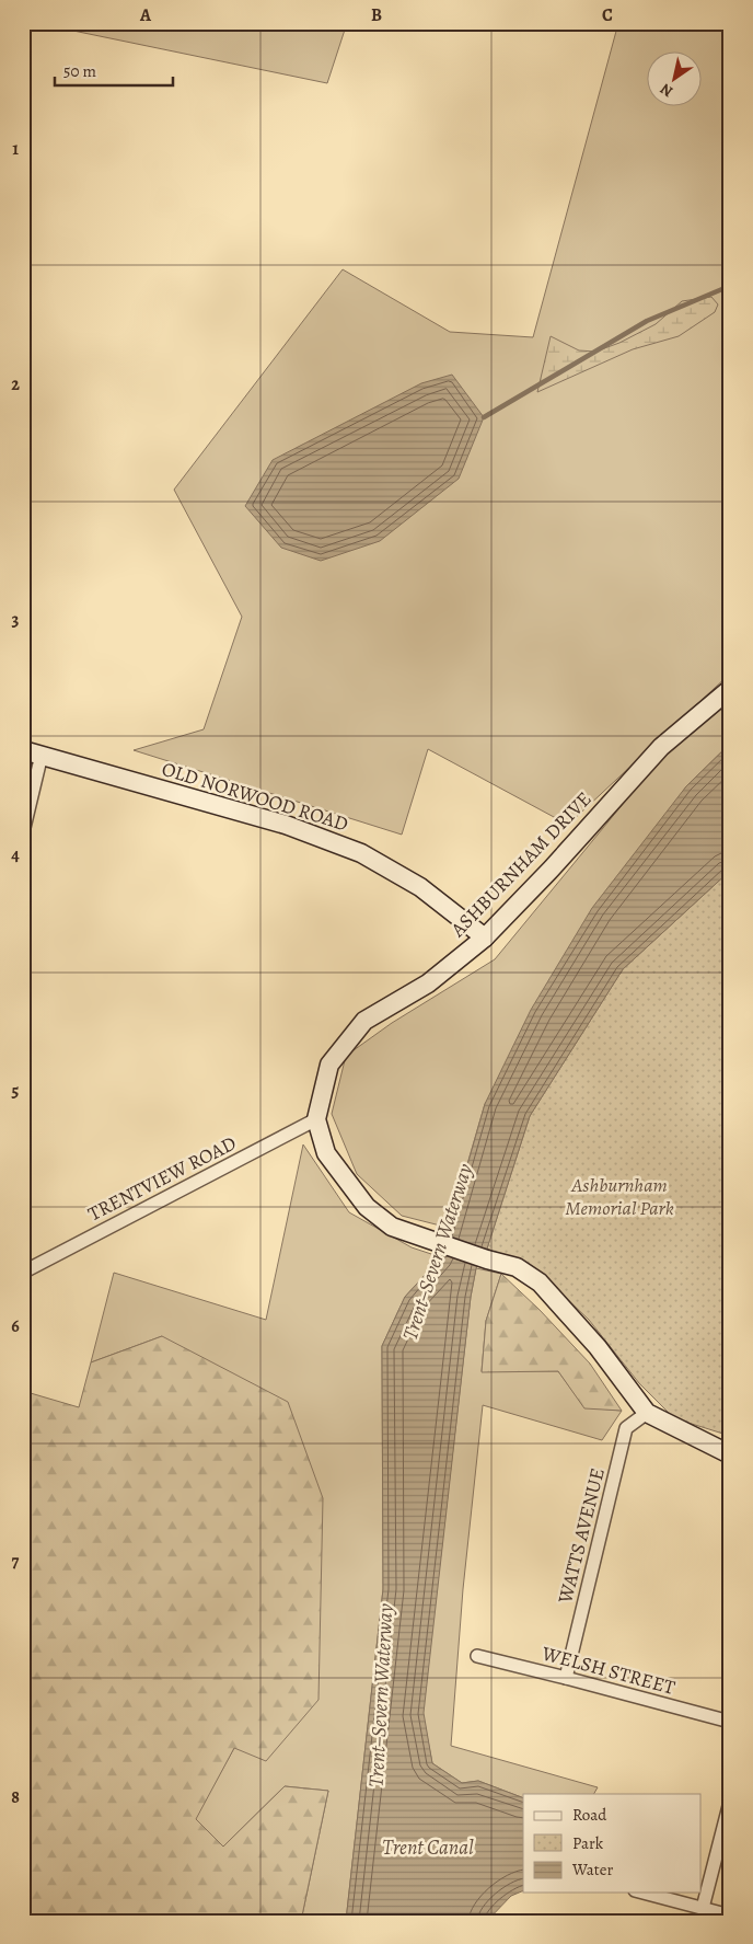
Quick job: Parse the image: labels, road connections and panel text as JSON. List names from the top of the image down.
{
  "streets": {
    "street": [
      "OLD NORWOOD ROAD",
      "ASHBURNHAM DRIVE",
      "TRENTVIEW ROAD",
      "WATTS AVENUE",
      "WELSH STREET"
    ]
  },
  "crossings": [
    ["OLD NORWOOD ROAD", "ASHBURNHAM DRIVE"],
    ["ASHBURNHAM DRIVE", "TRENTVIEW ROAD"],
    ["ASHBURNHAM DRIVE", "WATTS AVENUE"],
    ["WATTS AVENUE", "WELSH STREET"]
  ],
  "water": ["Trent–Severn Waterway", "Trent Canal"],
  "parks": ["Ashburnham Memorial Park"],
  "legend": ["Road", "Park", "Water"],
  "scale_bar": "50 m",
  "north": "bottom left",
  "grid": {
    "columns": ["A", "B", "C"],
    "rows": [
      "1",
      "2",
      "3",
      "4",
      "5",
      "6",
      "7",
      "8"
    ]
  }
}
